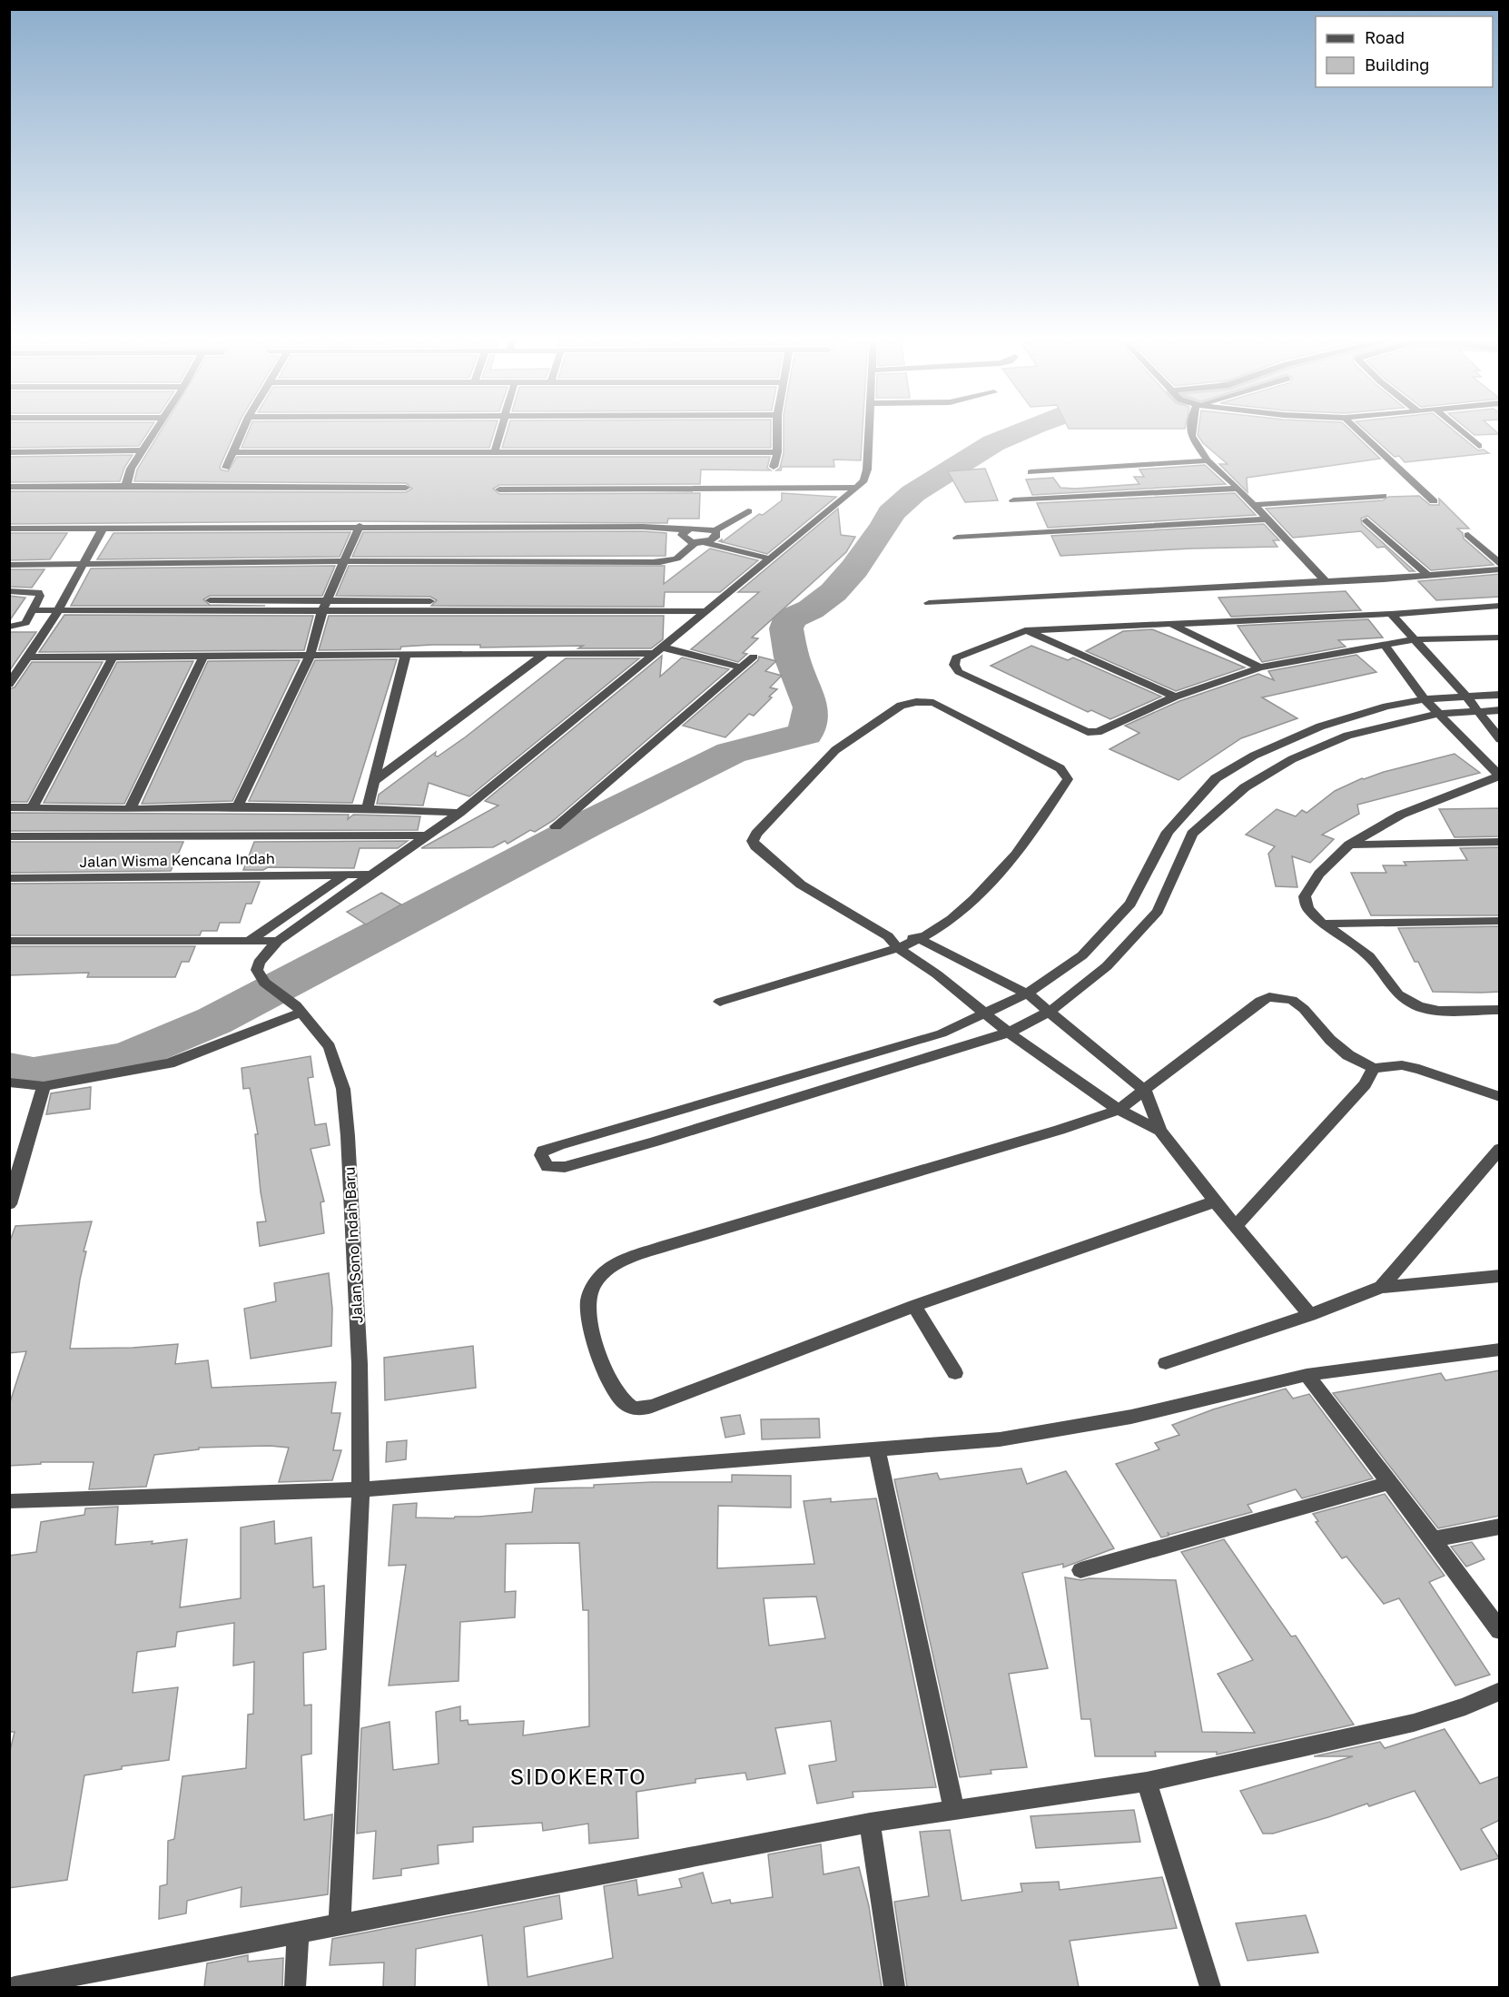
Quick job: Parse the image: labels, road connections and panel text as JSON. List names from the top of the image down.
{
  "streets": {
    "street": ["Jalan Wisma Kencana Indah", "Jalan Sono Indah Baru"]
  },
  "districts": ["SIDOKERTO"],
  "legend": ["Road", "Building"]
}
